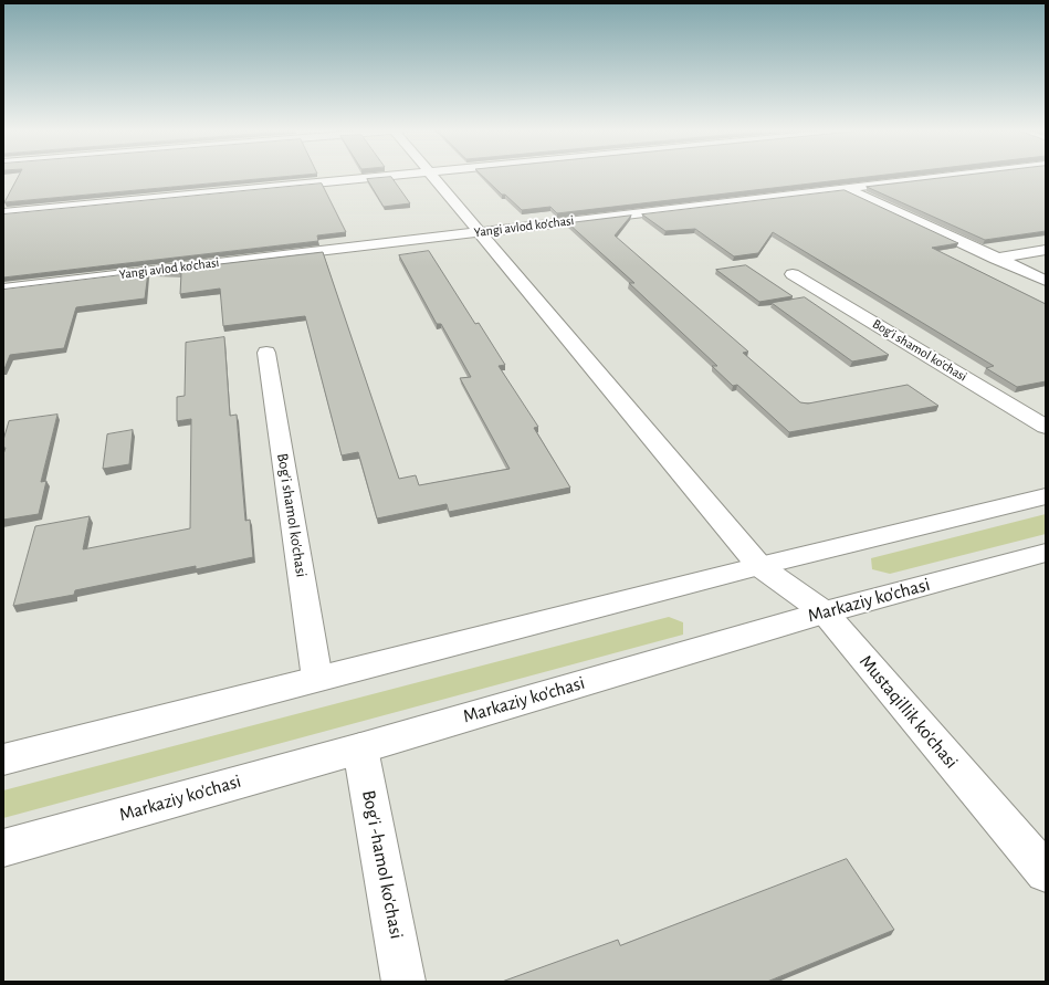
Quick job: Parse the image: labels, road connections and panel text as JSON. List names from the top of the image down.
{
  "streets": {
    "street": [
      "Yangi avlod ko'chasi",
      "Bog'i shamol ko'chasi",
      "Markaziy ko'chasi",
      "Mustaqillik ko'chasi",
      "Bog'i -hamol ko'chasi"
    ]
  },
  "crossings": [
    ["Yangi avlod ko'chasi", "Mustaqillik ko'chasi"],
    ["Markaziy ko'chasi", "Mustaqillik ko'chasi"],
    ["Markaziy ko'chasi", "Bog'i -hamol ko'chasi"]
  ]
}
